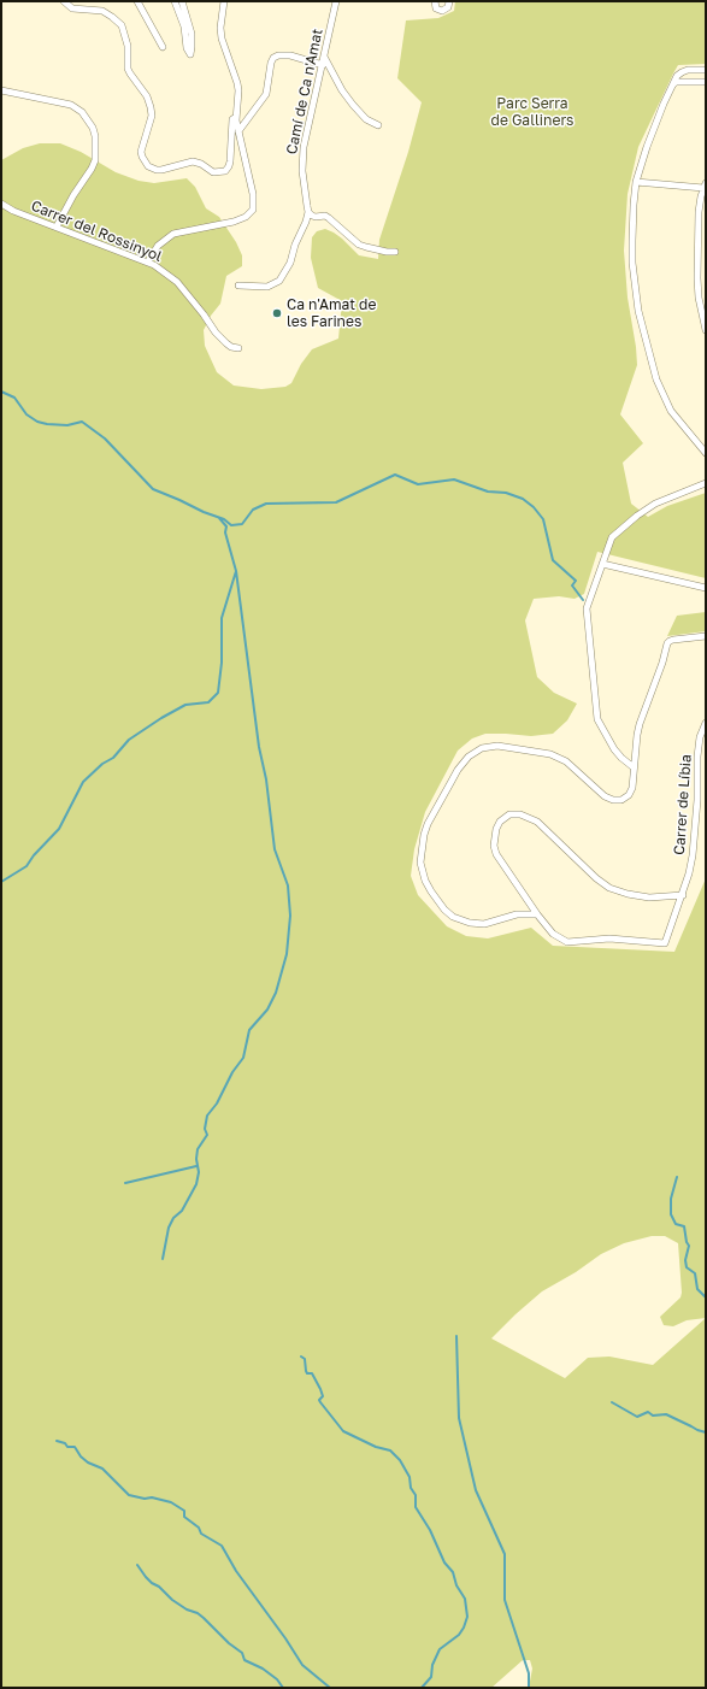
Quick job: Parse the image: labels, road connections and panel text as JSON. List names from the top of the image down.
{
  "streets": {
    "street": ["Camí de Ca n'Amat", "Carrer del Rossinyol", "Carrer de Líbia"]
  },
  "parks": ["Parc Serra de Galliners"],
  "places": ["Ca n'Amat de les Farines"]
}
